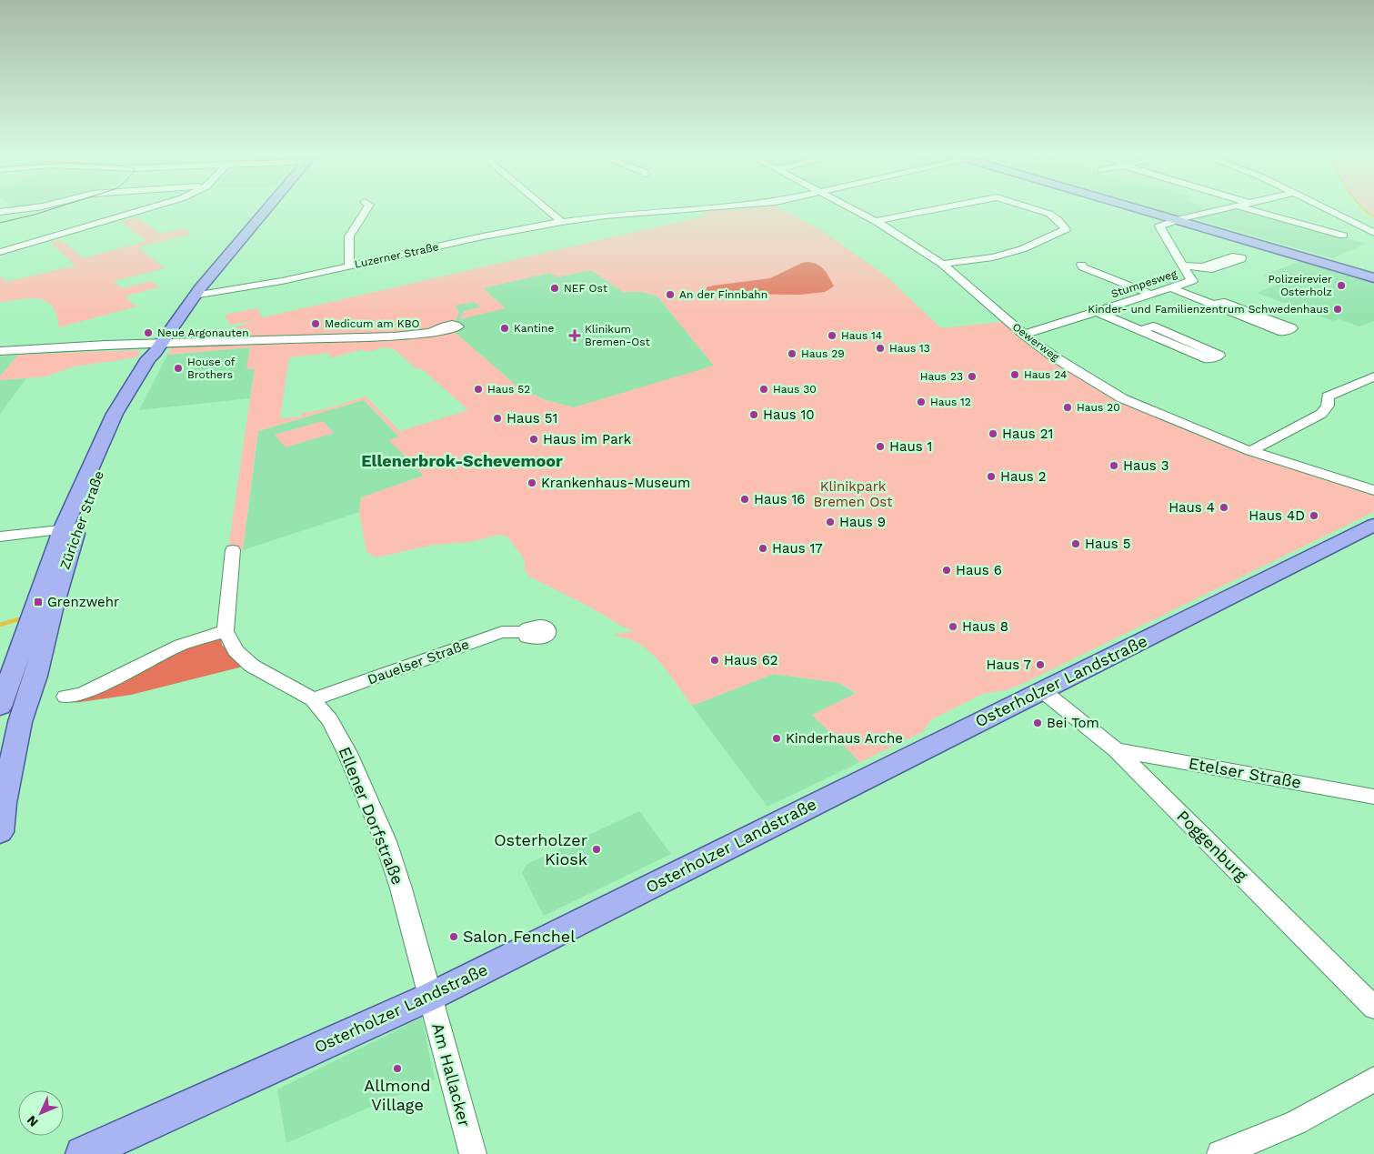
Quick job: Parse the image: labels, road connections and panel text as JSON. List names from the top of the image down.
{
  "streets": {
    "main road": ["Züricher Straße", "Osterholzer Landstraße"],
    "street": [
      "Luzerner Straße",
      "Stumpesweg",
      "Oewerweg",
      "Dauelser Straße",
      "Etelser Straße",
      "Ellener Dorfstraße",
      "Poggenburg",
      "Am Hallacker"
    ]
  },
  "crossings": [
    ["Luzerner Straße", "Züricher Straße"],
    ["Stumpesweg", "Oewerweg"],
    ["Dauelser Straße", "Ellener Dorfstraße"],
    ["Osterholzer Landstraße", "Ellener Dorfstraße"],
    ["Osterholzer Landstraße", "Poggenburg"],
    ["Osterholzer Landstraße", "Am Hallacker"],
    ["Etelser Straße", "Poggenburg"],
    ["Ellener Dorfstraße", "Am Hallacker"]
  ],
  "districts": ["Ellenerbrok-Schevemoor"],
  "parks": ["Klinikpark Bremen Ost"],
  "places": {
    "other": [
      "Polizeirevier Osterholz",
      "NEF Ost",
      "An der Finnbahn",
      "Kinder- und Familienzentrum Schwedenhaus",
      "Medicum am KBO",
      "Kantine",
      "Neue Argonauten",
      "Haus 14",
      "Haus 13",
      "Haus 29",
      "House of Brothers",
      "Haus 24",
      "Haus 23",
      "Haus 52",
      "Haus 30",
      "Haus 12",
      "Haus 20",
      "Haus 10",
      "Haus 51",
      "Haus 21",
      "Haus im Park",
      "Haus 1",
      "Haus 3",
      "Haus 2",
      "Krankenhaus-Museum",
      "Haus 16",
      "Haus 4",
      "Haus 4D",
      "Haus 9",
      "Haus 5",
      "Haus 17",
      "Haus 6",
      "Haus 8",
      "Haus 62",
      "Haus 7",
      "Bei Tom",
      "Kinderhaus Arche",
      "Osterholzer Kiosk",
      "Salon Fenchel",
      "Allmond Village"
    ],
    "health": ["Klinikum Bremen-Ost"],
    "transit": ["Grenzwehr"]
  },
  "north": "bottom left"
}
